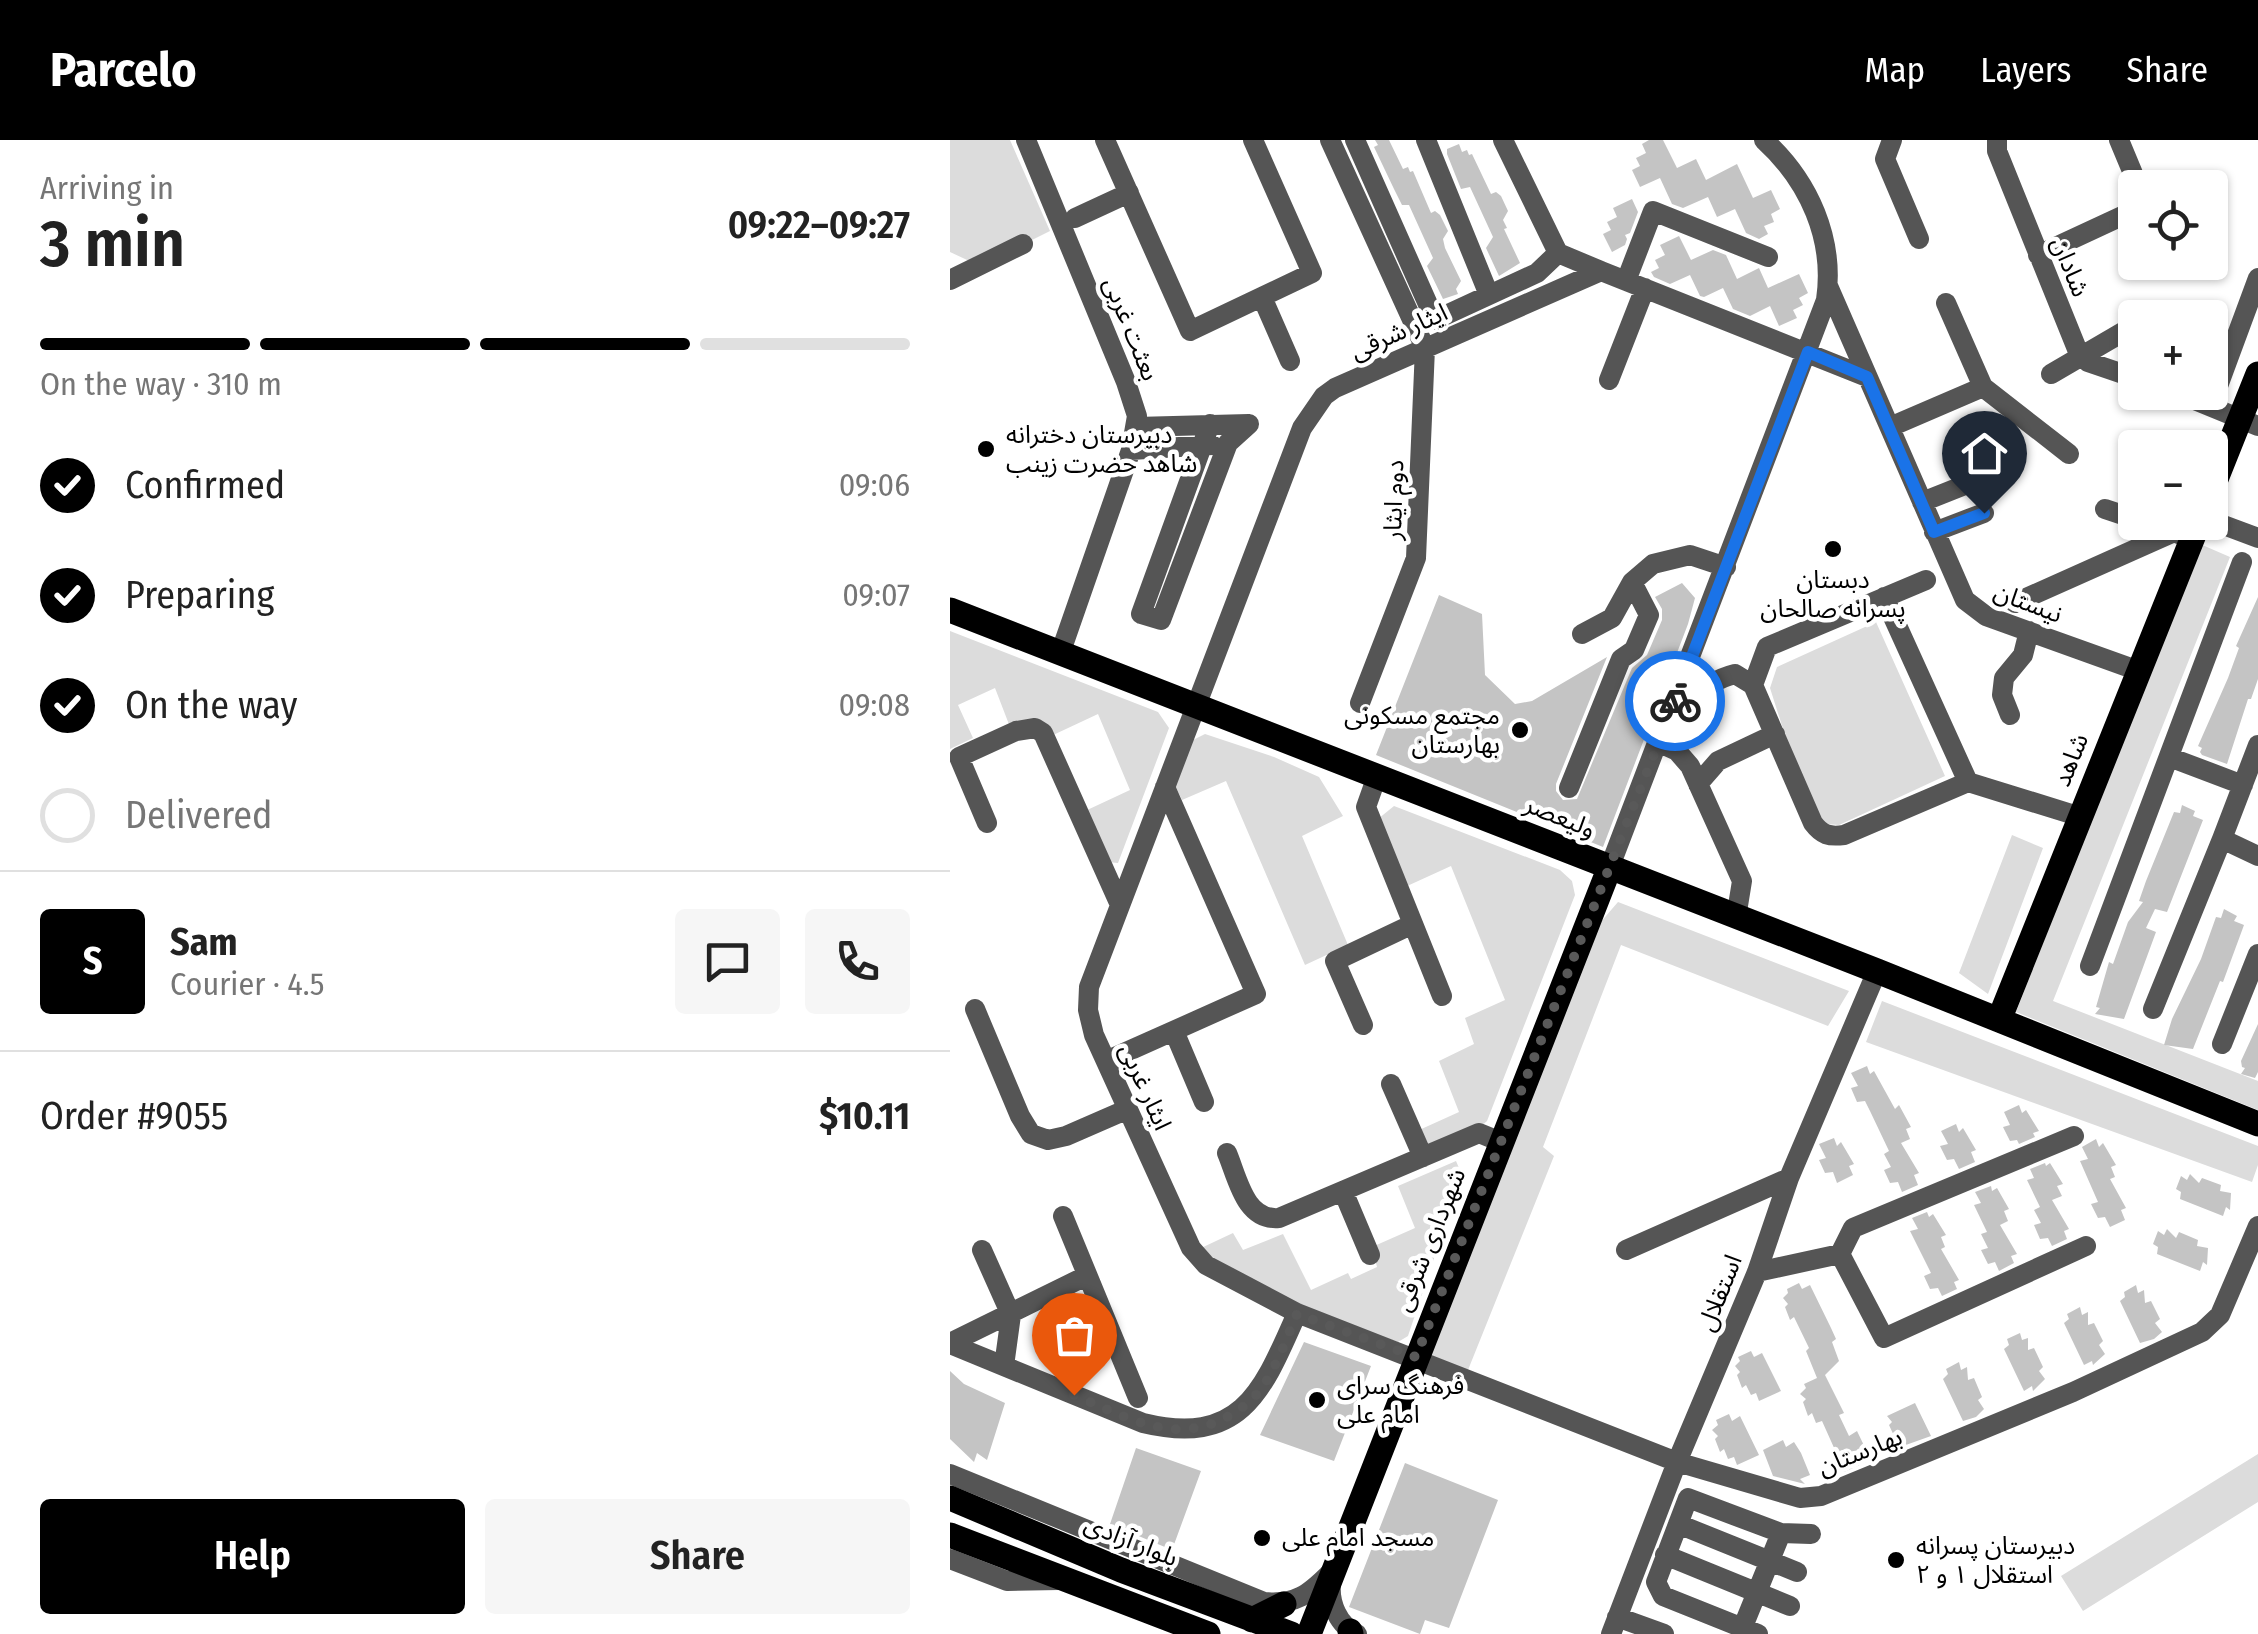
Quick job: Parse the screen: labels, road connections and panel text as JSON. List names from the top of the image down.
{
  "streets": {
    "main road": [
      "شاهد",
      "ولیعصر",
      "شهرداری شرقی",
      "بلوار آزادی"
    ],
    "street": [
      "شادان",
      "بعثت غربی",
      "ایثار شرقی",
      "دوم ایثار",
      "نيستان",
      "ایثار غربی",
      "استقلال",
      "بهارستان"
    ]
  },
  "crossings": [
    ["بعثت غربی", "ولیعصر"],
    ["ایثار شرقی", "دوم ایثار"],
    ["ایثار شرقی", "ولیعصر"],
    ["ایثار شرقی", "ایثار غربی"],
    ["نيستان", "شاهد"],
    ["شاهد", "ولیعصر"],
    ["ولیعصر", "ایثار غربی"],
    ["ولیعصر", "شهرداری شرقی"],
    ["ولیعصر", "استقلال"],
    ["ایثار غربی", "شهرداری شرقی"],
    ["ایثار غربی", "بهارستان"],
    ["شهرداری شرقی", "بهارستان"],
    ["استقلال", "بهارستان"]
  ],
  "places": [
    "دبیرستان دخترانه شاهد حضرت زینب",
    "دبستان پسرانه صالحان",
    "مجتمع مسکونی بهارستان",
    "فرهنگ سرای امام علی",
    "مسجد امام علی",
    "دبیرستان پسرانه استقلال ۱ و ۲"
  ],
  "page": {
    "header": "Parcelo",
    "nav": ["Map", "Layers", "Share"],
    "heading": ["3 min", "Arriving in", "09:22–09:27"],
    "panel": [
      "Sam",
      "Courier · 4.5",
      "Order #9055",
      "$10.11"
    ],
    "map_buttons": ["+", "−"],
    "bar": "On the way · 310 m",
    "list": [
      ["Confirmed", "09:06"],
      ["Preparing", "09:07"],
      ["On the way", "09:08"],
      "Delivered"
    ],
    "round": "S",
    "buttons": ["Help", "Share"]
  }
}
